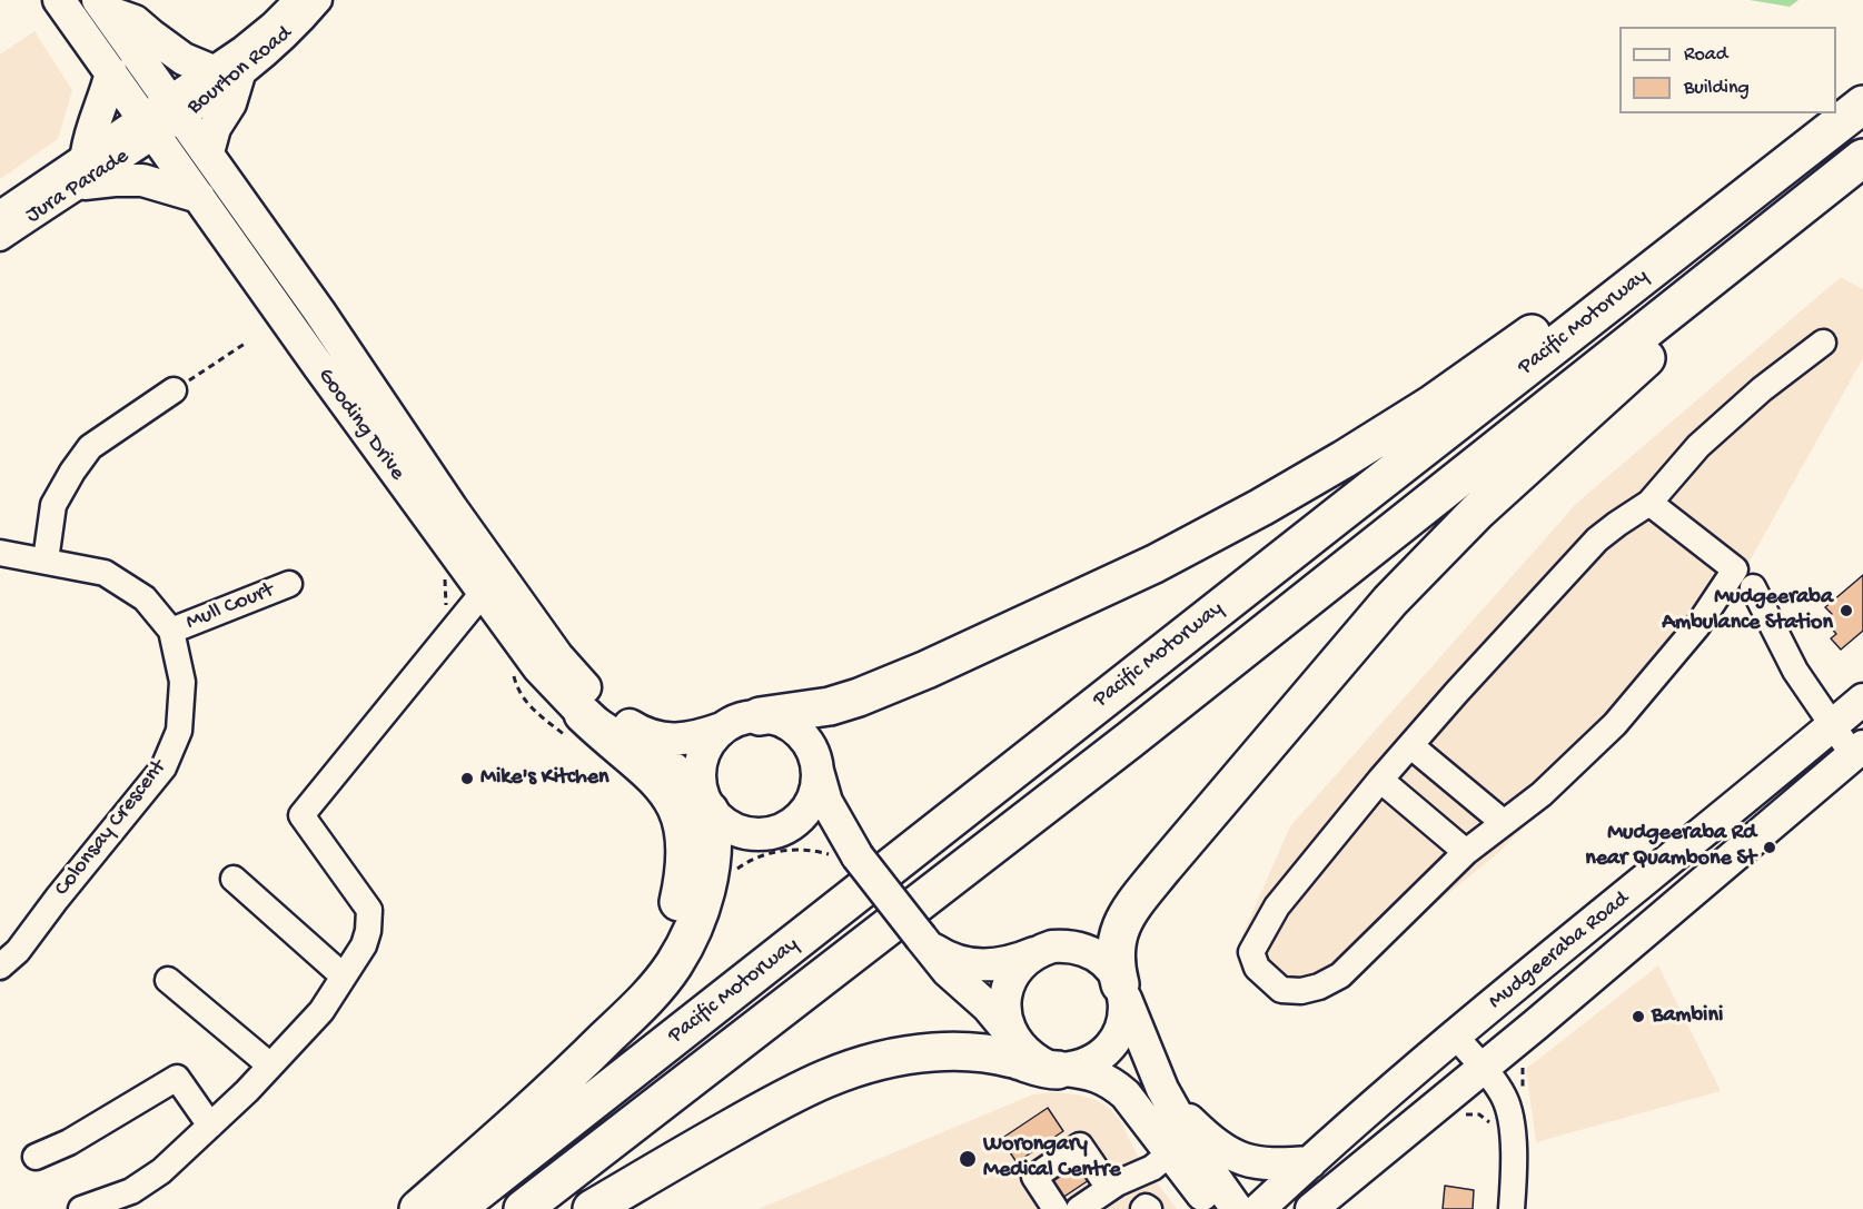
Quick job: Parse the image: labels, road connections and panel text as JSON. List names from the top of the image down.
{
  "streets": {
    "highway": ["Pacific Motorway"],
    "main road": ["Gooding Drive", "Mudgeeraba Road"],
    "street": [
      "Bourton Road",
      "Jura Parade",
      "Mull Court",
      "Colonsay Crescent"
    ]
  },
  "crossings": [
    ["Bourton Road", "Jura Parade"],
    ["Bourton Road", "Gooding Drive"],
    ["Jura Parade", "Gooding Drive"],
    ["Mull Court", "Colonsay Crescent"]
  ],
  "places": [
    "Mudgeeraba Ambulance Station",
    "Mike's Kitchen",
    "Mudgeeraba Rd near Quambone St",
    "Bambini",
    "Worongary Medical Centre"
  ],
  "legend": ["Road", "Building"]
}
